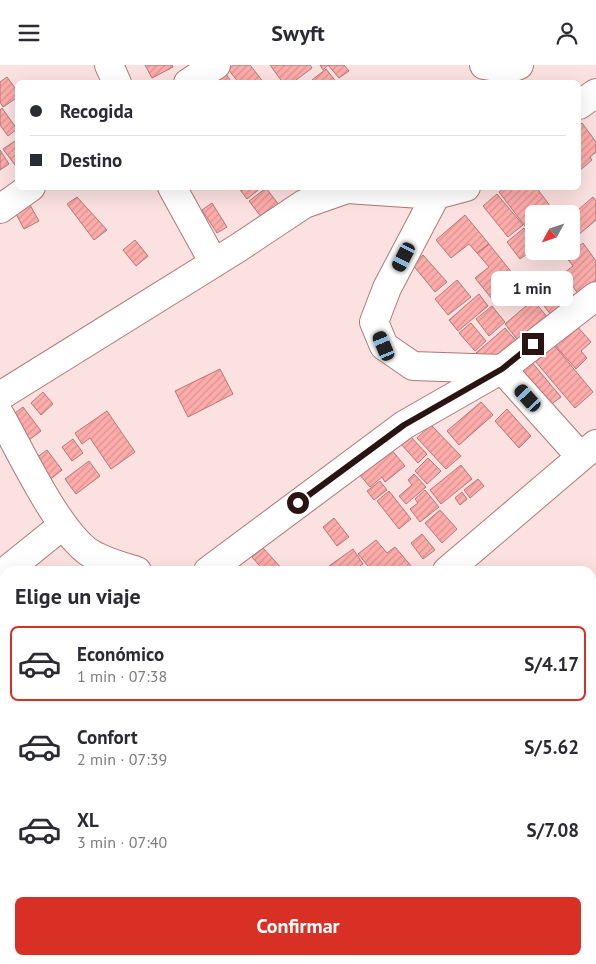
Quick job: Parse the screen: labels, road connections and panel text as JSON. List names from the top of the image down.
{
  "north": "bottom left",
  "page": {
    "header": "Swyft",
    "banner": ["Recogida", "Destino"],
    "bubble": "1 min",
    "heading": "Elige un viaje",
    "list": [
      {
        "name": "Económico",
        "note": "1 min · 07:38",
        "value": "S/4.17"
      },
      {
        "name": "Confort",
        "note": "2 min · 07:39",
        "value": "S/5.62"
      },
      {
        "name": "XL",
        "note": "3 min · 07:40",
        "value": "S/7.08"
      }
    ],
    "buttons": "Confirmar"
  }
}
